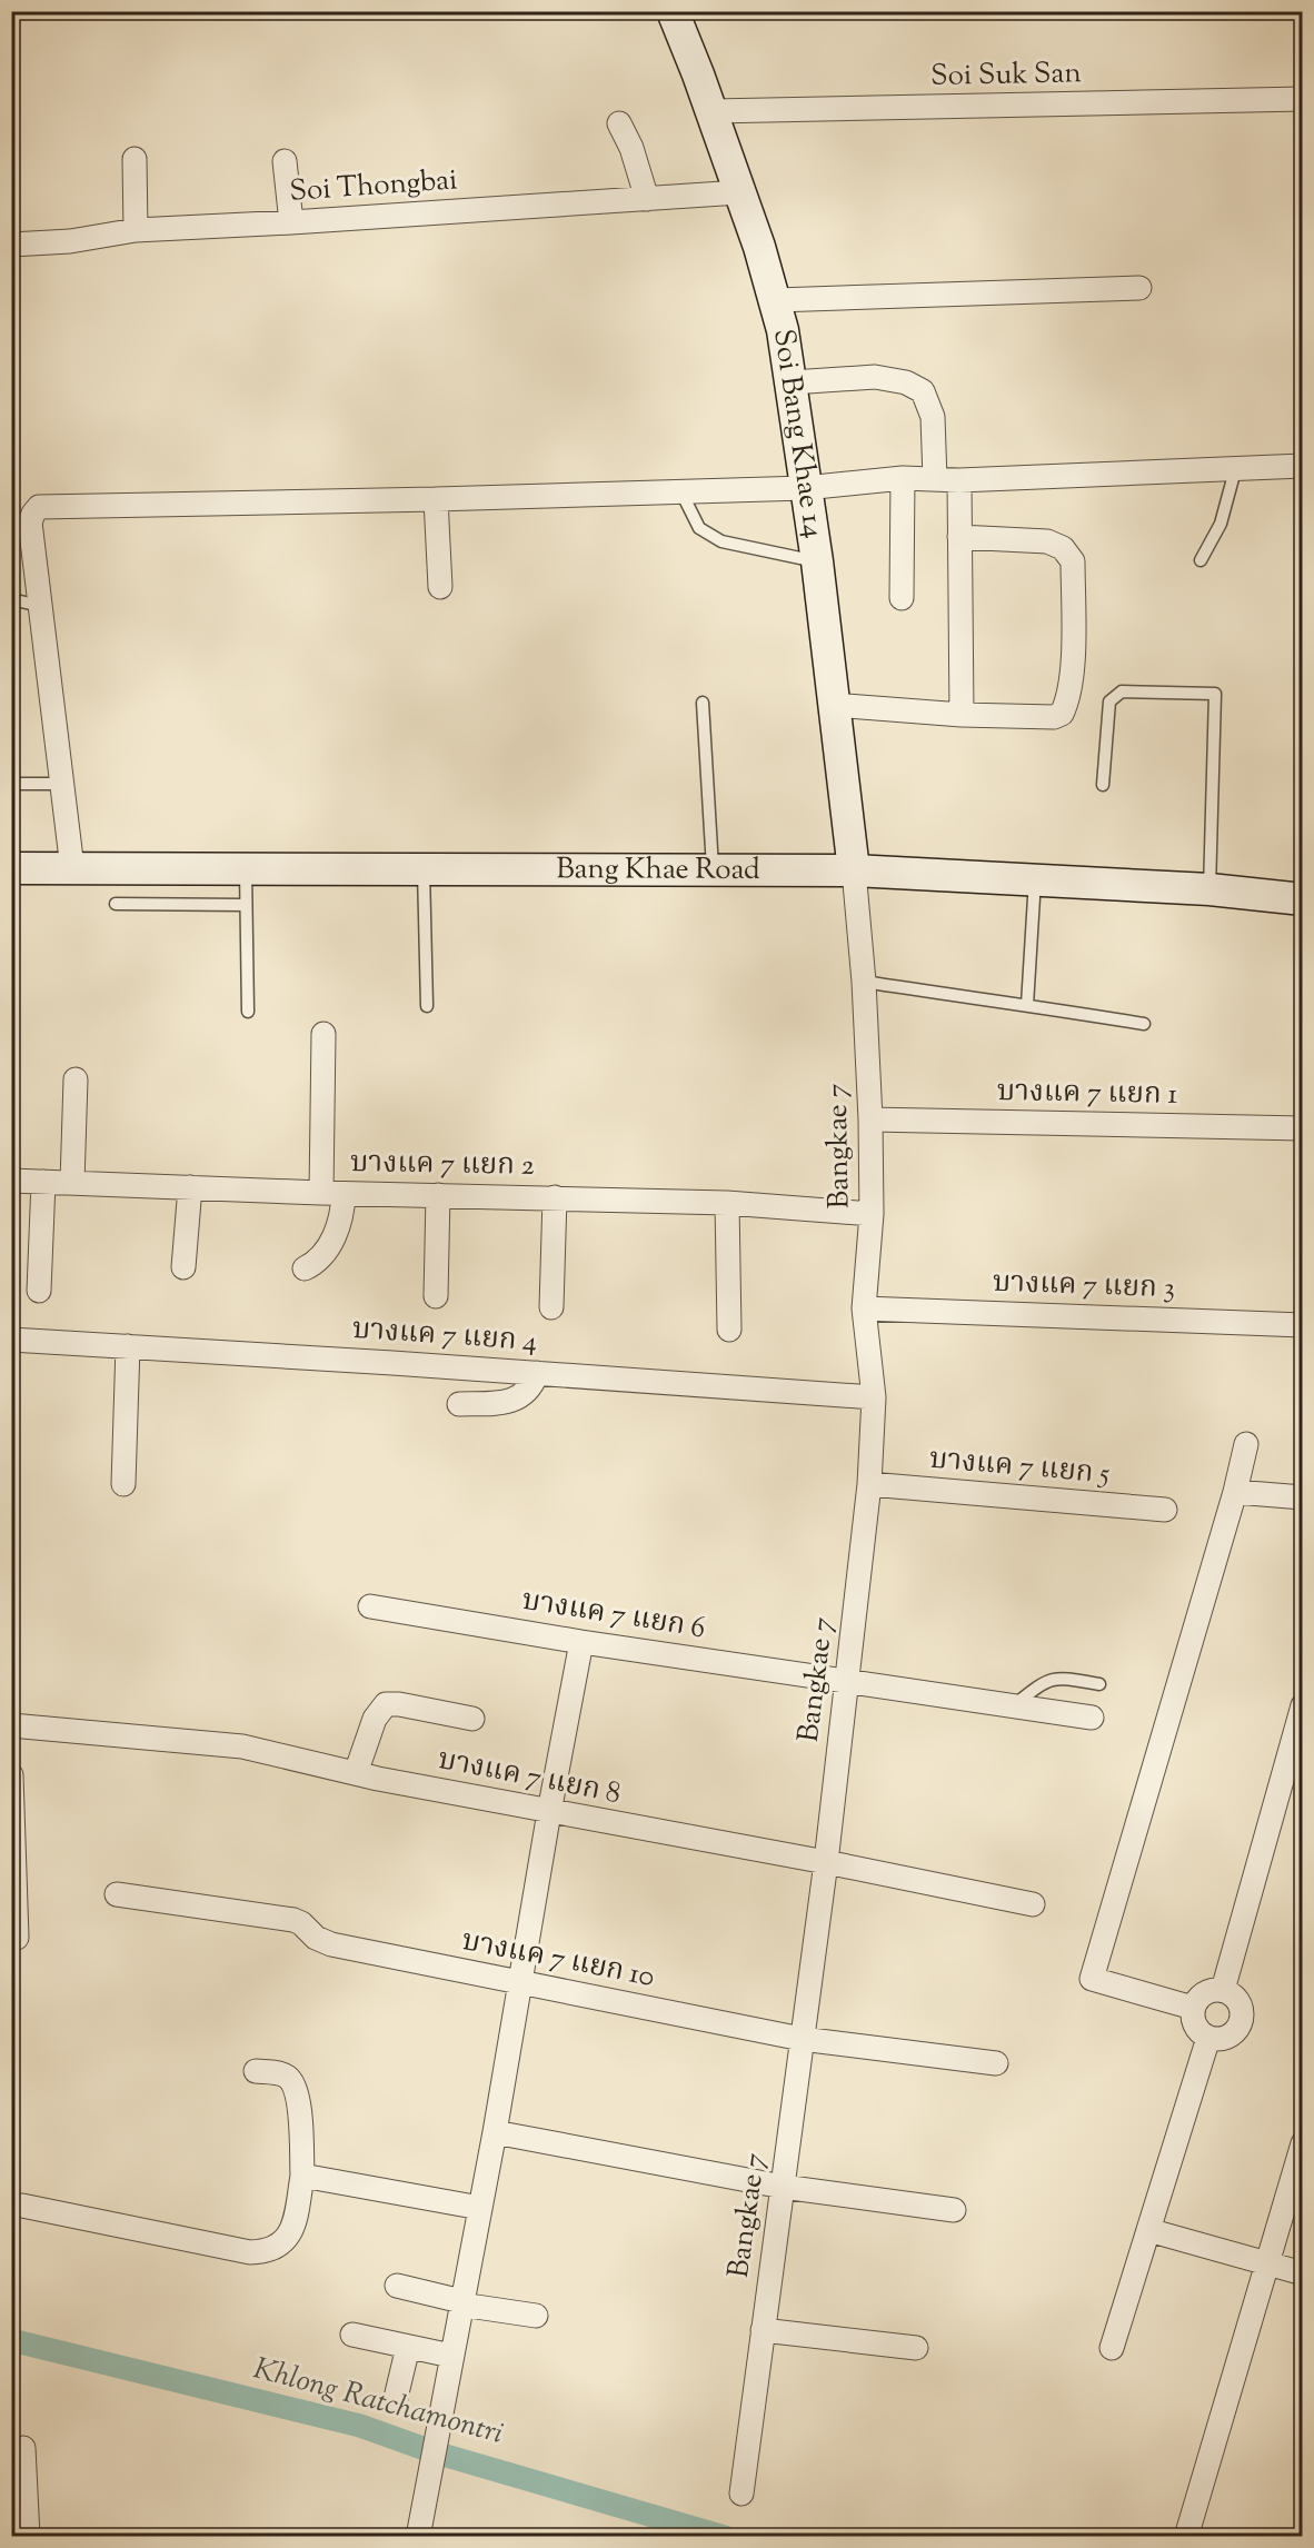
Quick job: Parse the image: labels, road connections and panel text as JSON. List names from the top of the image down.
{
  "streets": {
    "main road": ["Soi Bang Khae 14", "Bang Khae Road"],
    "street": [
      "Soi Suk San",
      "Soi Thongbai",
      "บางแค 7 แยก 1",
      "Bangkae 7",
      "บางแค 7 แยก 2",
      "บางแค 7 แยก 3",
      "บางแค 7 แยก 4",
      "บางแค 7 แยก 5",
      "บางแค 7 แยก 6",
      "บางแค 7 แยก 8",
      "บางแค 7 แยก 10"
    ]
  },
  "crossings": [
    ["Soi Suk San", "Soi Bang Khae 14"],
    ["Soi Thongbai", "Soi Bang Khae 14"],
    ["Soi Bang Khae 14", "Bang Khae Road"],
    ["Soi Bang Khae 14", "Bangkae 7"],
    ["Bang Khae Road", "Bangkae 7"],
    ["บางแค 7 แยก 1", "Bangkae 7"],
    ["Bangkae 7", "บางแค 7 แยก 2"],
    ["Bangkae 7", "บางแค 7 แยก 3"],
    ["Bangkae 7", "บางแค 7 แยก 4"],
    ["Bangkae 7", "บางแค 7 แยก 5"],
    ["Bangkae 7", "บางแค 7 แยก 6"],
    ["Bangkae 7", "บางแค 7 แยก 8"],
    ["Bangkae 7", "บางแค 7 แยก 10"]
  ],
  "water": ["Khlong Ratchamontri"]
}
